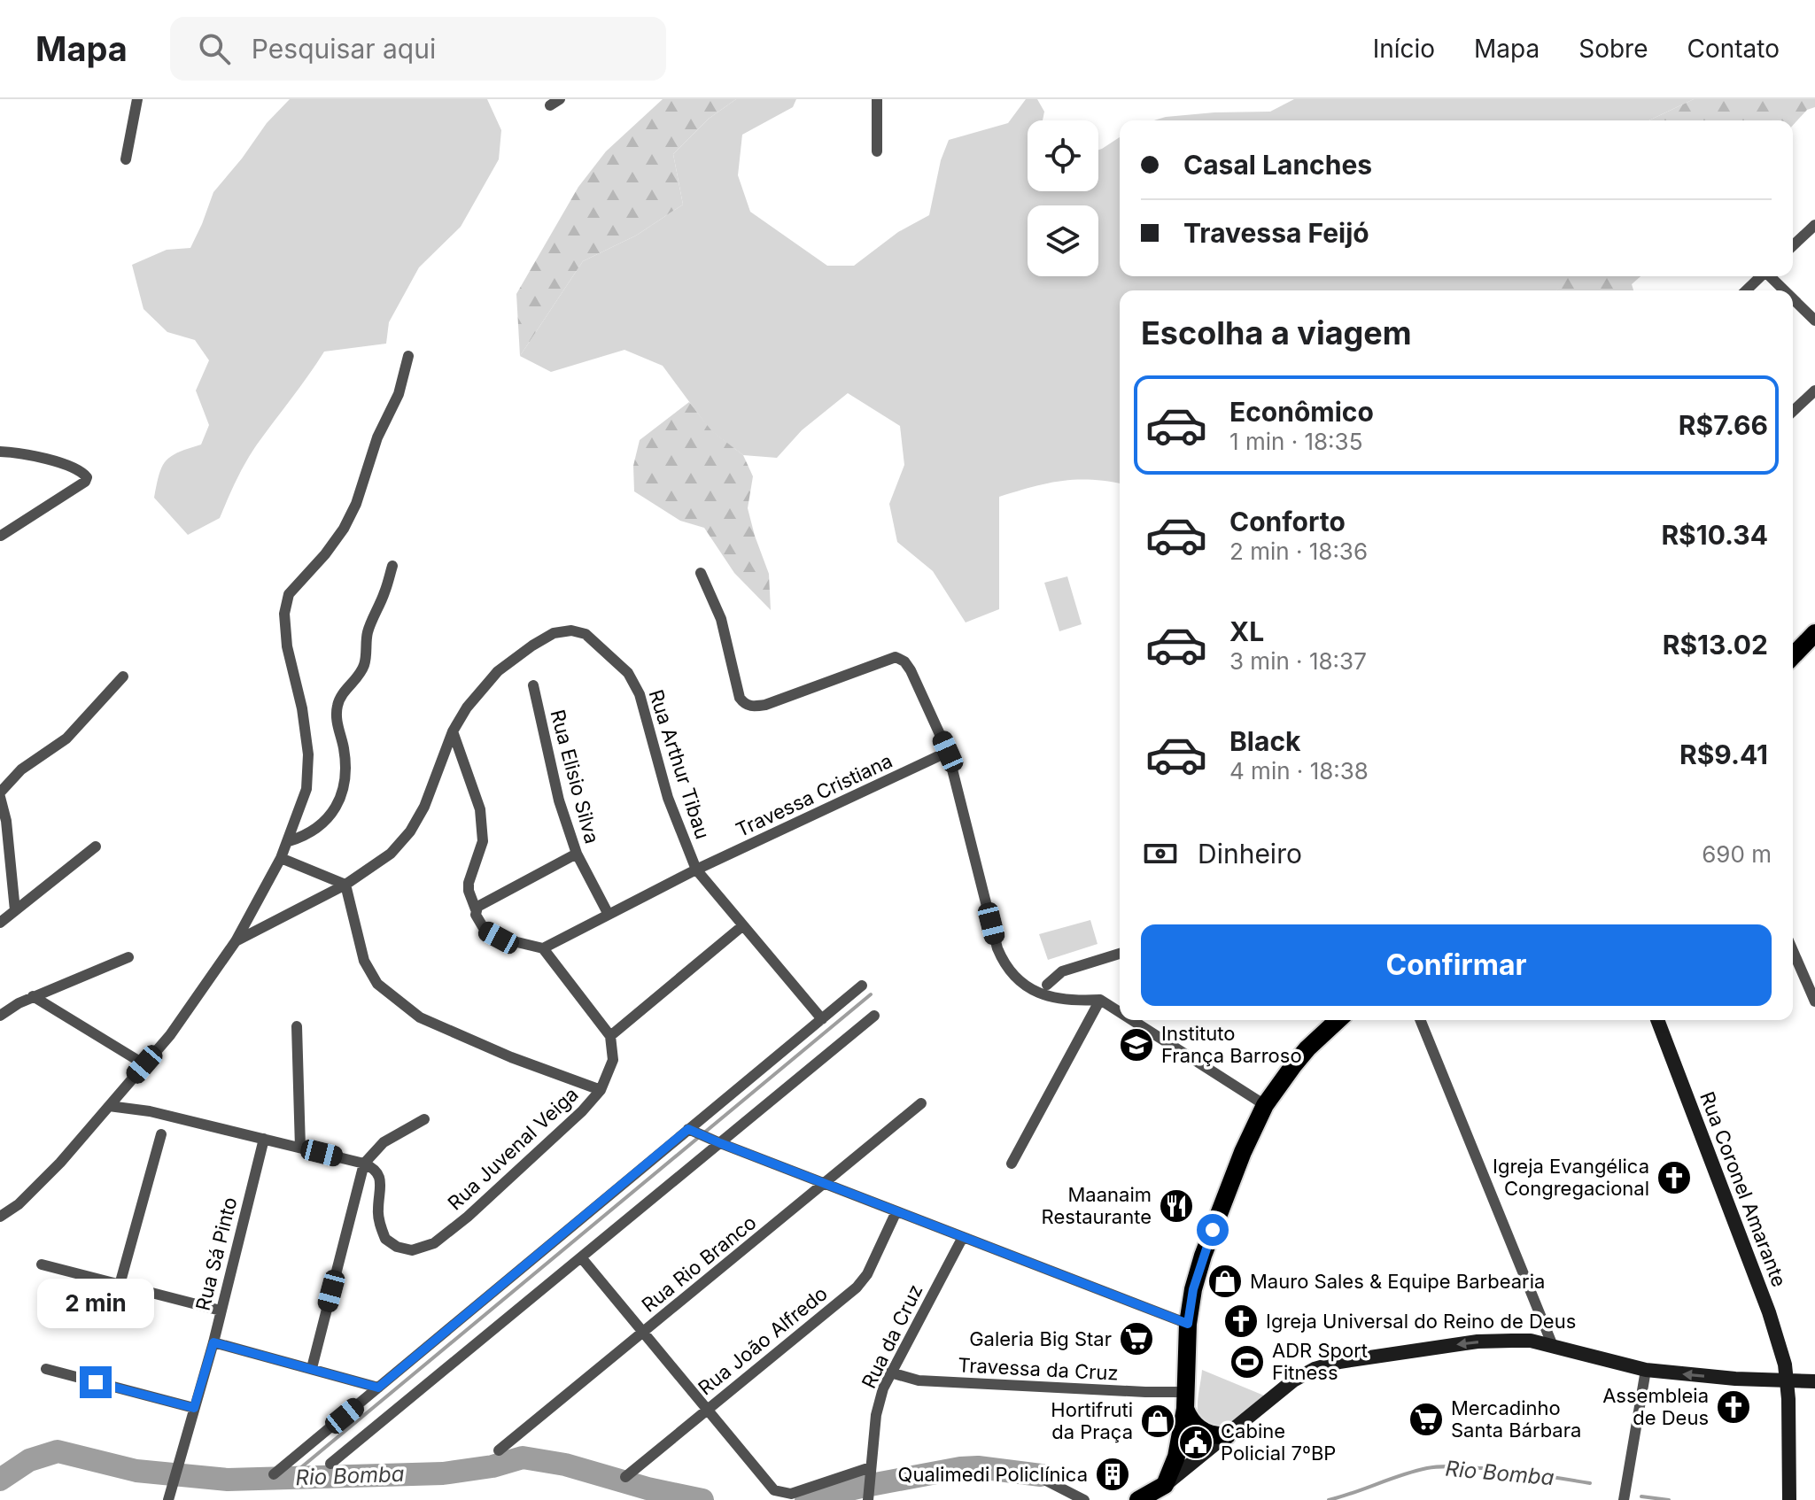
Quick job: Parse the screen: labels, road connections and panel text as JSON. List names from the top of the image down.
{
  "streets": {
    "main road": ["Rua Coronel Amarante"],
    "street": [
      "Rua Arthur Tibau",
      "Rua Elisio Silva",
      "Travessa Cristiana",
      "Rua Juvenal Veiga",
      "Rua Sá Pinto",
      "Rua Rio Branco",
      "Rua da Cruz",
      "Rua João Alfredo",
      "Travessa da Cruz"
    ]
  },
  "crossings": [
    ["Rua Arthur Tibau", "Travessa Cristiana"],
    ["Rua Elisio Silva", "Travessa Cristiana"],
    ["Rua da Cruz", "Travessa da Cruz"]
  ],
  "water": ["Rio Bomba"],
  "places": {
    "school or university": ["Instituto França Barroso"],
    "church": ["Igreja Evangélica Congregacional", "Igreja Universal do Reino de Deus", "Assembleia de Deus"],
    "restaurant": ["Maanaim Restaurante"],
    "shop": ["Mauro Sales & Equipe Barbearia", "Hortifruti da Praça"],
    "supermarket": ["Galeria Big Star", "Mercadinho Santa Bárbara"],
    "sports": ["ADR Sport Fitness"],
    "public building": ["Cabine Policial 7ºBP"],
    "building": ["Qualimedi Policlínica"]
  },
  "page": {
    "header": "Mapa",
    "search": "Pesquisar aqui",
    "nav": [
      "Início",
      "Mapa",
      "Sobre",
      "Contato"
    ],
    "banner": ["Casal Lanches", "Travessa Feijó"],
    "heading": "Escolha a viagem",
    "list": [
      {
        "name": "Econômico",
        "note": "1 min · 18:35",
        "value": "R$7.66"
      },
      {
        "name": "Conforto",
        "note": "2 min · 18:36",
        "value": "R$10.34"
      },
      {
        "name": "XL",
        "note": "3 min · 18:37",
        "value": "R$13.02"
      },
      {
        "name": "Black",
        "note": "4 min · 18:38",
        "value": "R$9.41"
      }
    ],
    "pay": ["Dinheiro", "690 m"],
    "buttons": "Confirmar",
    "bubble": "2 min"
  }
}
